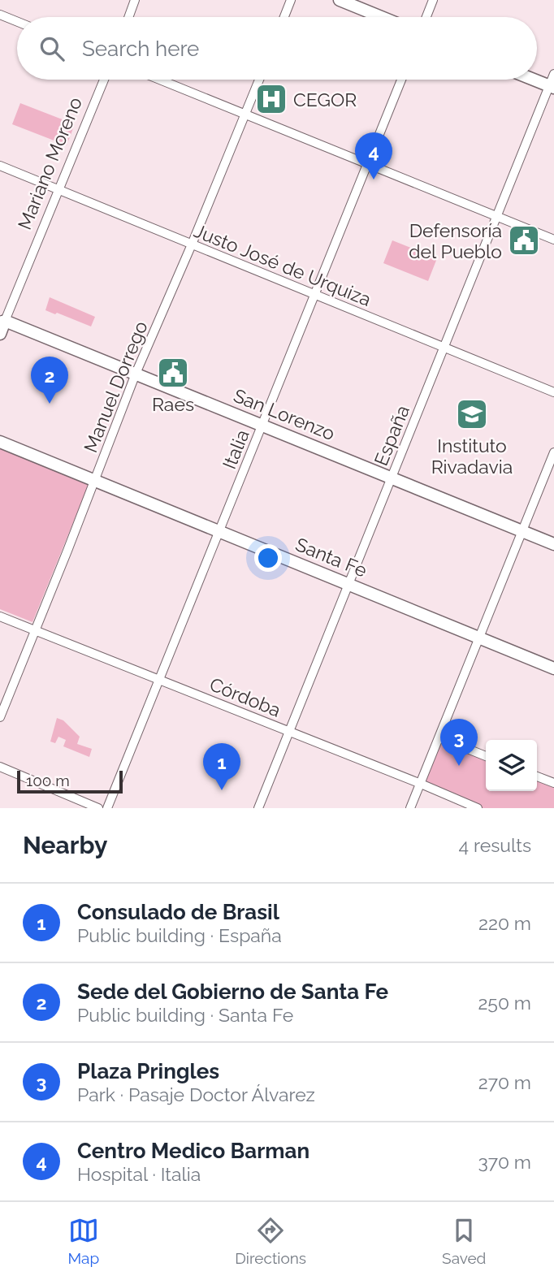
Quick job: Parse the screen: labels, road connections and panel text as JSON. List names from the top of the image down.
{
  "streets": {
    "main road": ["Mariano Moreno", "San Lorenzo", "Santa Fe"],
    "street": [
      "Justo José de Urquiza",
      "Manuel Dorrego",
      "España",
      "Italia",
      "Córdoba"
    ]
  },
  "crossings": [
    ["Mariano Moreno", "Justo José de Urquiza"],
    ["Mariano Moreno", "San Lorenzo"],
    ["Justo José de Urquiza", "Manuel Dorrego"],
    ["Justo José de Urquiza", "España"],
    ["Justo José de Urquiza", "Italia"],
    ["Manuel Dorrego", "San Lorenzo"],
    ["Manuel Dorrego", "Santa Fe"],
    ["Manuel Dorrego", "Córdoba"],
    ["San Lorenzo", "España"],
    ["San Lorenzo", "Italia"],
    ["España", "Santa Fe"],
    ["España", "Córdoba"],
    ["Italia", "Santa Fe"],
    ["Italia", "Córdoba"]
  ],
  "places": {
    "hospital": ["CEGOR"],
    "public building": ["Defensoría del Pueblo", "Raes"],
    "school or university": ["Instituto Rivadavia"]
  },
  "scale_bar": "100 m",
  "page": {
    "search": "Search here",
    "pins": [
      "4",
      "2",
      "3",
      "1"
    ],
    "scale": "100 m",
    "heading": ["Nearby", "4 results"],
    "list": [
      {
        "mark": "1",
        "name": "Consulado de Brasil",
        "note": "Public building · España",
        "value": "220 m"
      },
      {
        "mark": "2",
        "name": "Sede del Gobierno de Santa Fe",
        "note": "Public building · Santa Fe",
        "value": "250 m"
      },
      {
        "mark": "3",
        "name": "Plaza Pringles",
        "note": "Park · Pasaje Doctor Álvarez",
        "value": "270 m"
      },
      {
        "mark": "4",
        "name": "Centro Medico Barman",
        "note": "Hospital · Italia",
        "value": "370 m"
      }
    ],
    "nav": ["Map", "Directions", "Saved"]
  }
}
